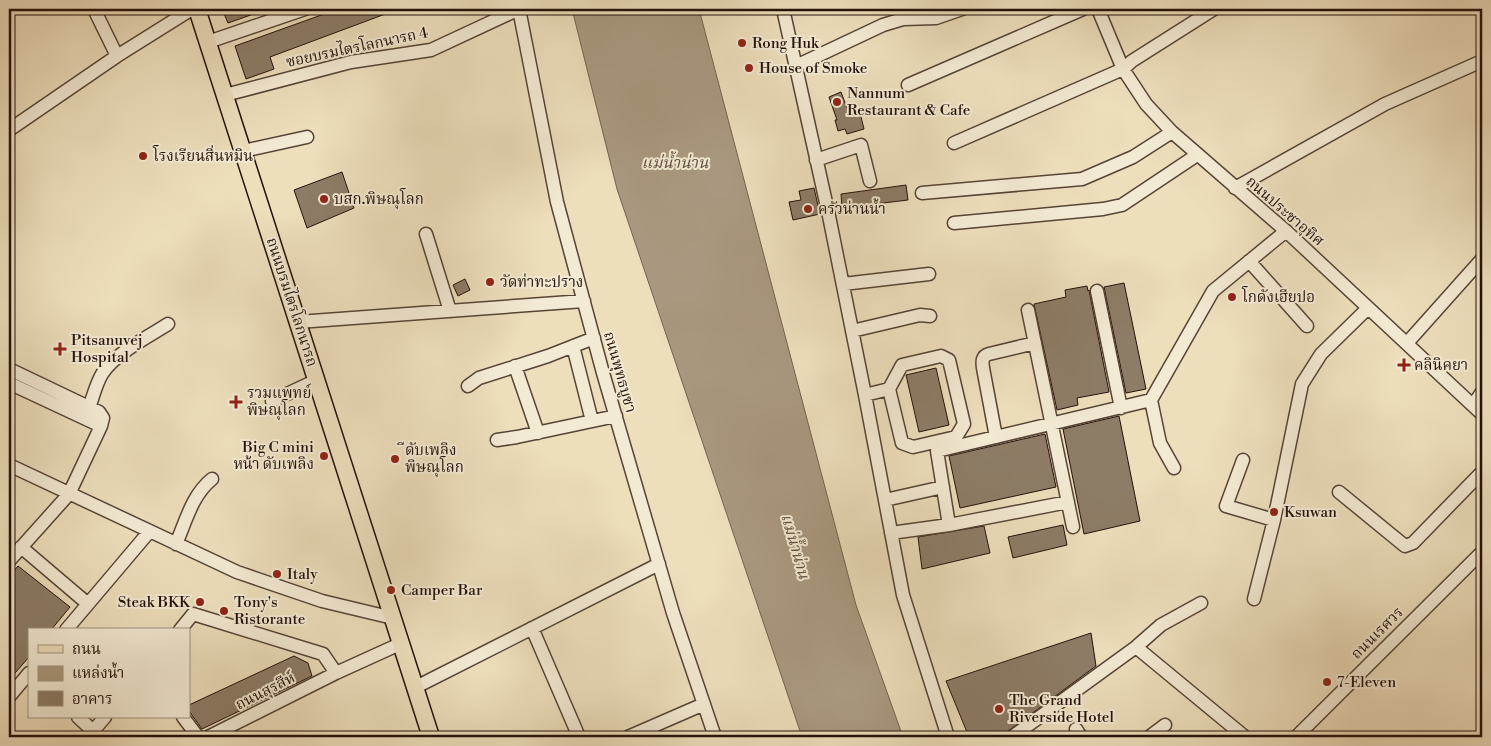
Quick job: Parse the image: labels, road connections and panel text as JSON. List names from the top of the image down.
{
  "streets": {
    "main road": ["ถนนบรมไตรโลกนารถ"],
    "street": [
      "ซอยบรมไตรโลกนารถ 4",
      "ถนนประชาอุทิศ",
      "ถนนพุทธบูชา",
      "ถนนเรศวร",
      "ถนนสุรสีห์"
    ]
  },
  "crossings": [
    ["ซอยบรมไตรโลกนารถ 4", "ถนนบรมไตรโลกนารถ"],
    ["ซอยบรมไตรโลกนารถ 4", "ถนนพุทธบูชา"],
    ["ถนนบรมไตรโลกนารถ", "ถนนสุรสีห์"]
  ],
  "water": ["แม่น้ำน่าน"],
  "places": {
    "other": [
      "Rong Huk",
      "House of Smoke",
      "Nannum Restaurant & Cafe",
      "โรงเรียนสิ่นหมิน",
      "บสก.พิษณุโลก",
      "ครัวน่านน้ำ",
      "วัดท่าทะปราง",
      "โกดังเฮียปอ",
      "Big C mini หน้า ดับเพลิง",
      "ีดับเพลิง พิษณุโลก",
      "Ksuwan",
      "Italy",
      "Camper Bar",
      "Steak BKK",
      "Tony's Ristorante",
      "7-Eleven",
      "The Grand Riverside Hotel"
    ],
    "health": ["Pitsanuvej Hospital", "คลินิคยา", "รวมแพทย์ พิษณุโลก"]
  },
  "legend": ["ถนน", "แหล่งน้ำ", "อาคาร"]
}
